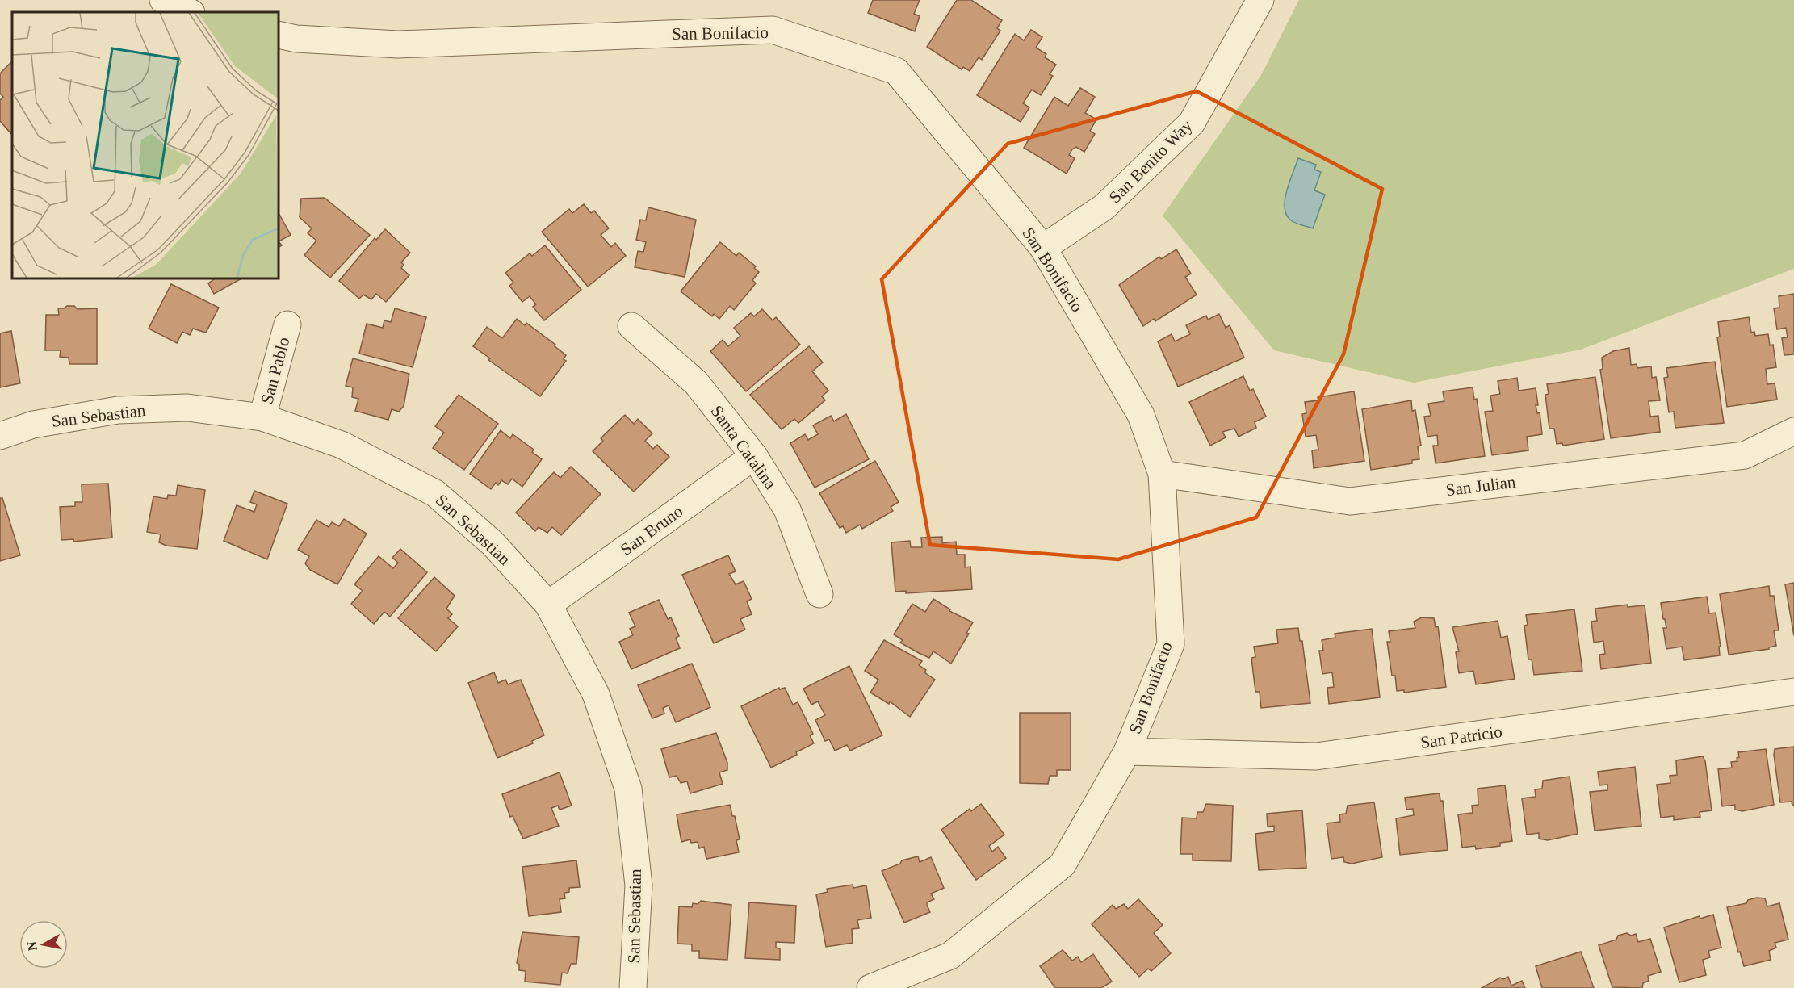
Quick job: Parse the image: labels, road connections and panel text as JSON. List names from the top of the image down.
{
  "streets": {
    "street": [
      "San Bonifacio",
      "San Benito Way",
      "San Pablo",
      "San Sebastian",
      "Santa Catalina",
      "San Julian",
      "San Bruno",
      "San Patricio"
    ]
  },
  "crossings": [
    ["San Bonifacio", "San Benito Way"],
    ["San Bonifacio", "San Julian"],
    ["San Bonifacio", "San Patricio"],
    ["San Pablo", "San Sebastian"],
    ["San Sebastian", "San Bruno"],
    ["Santa Catalina", "San Bruno"]
  ],
  "north": "left"
}
